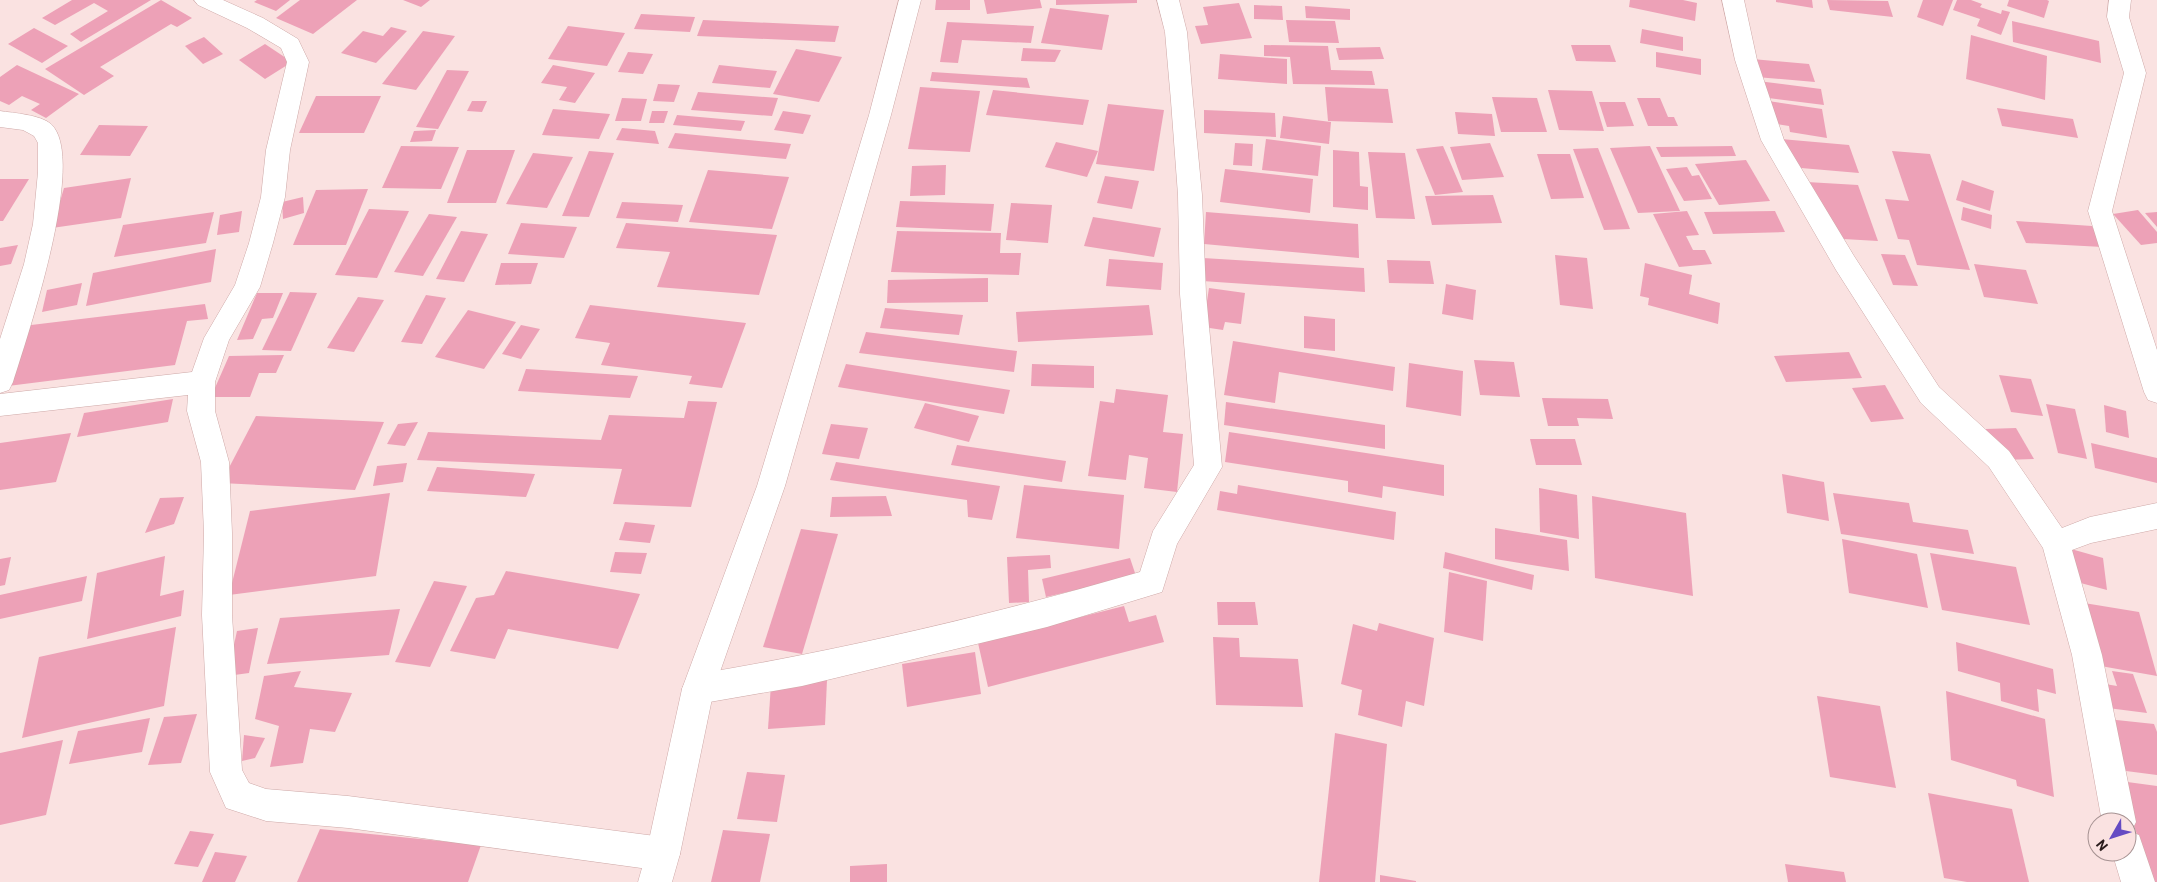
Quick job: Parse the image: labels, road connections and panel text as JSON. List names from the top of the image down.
{
  "north": "bottom left"
}
